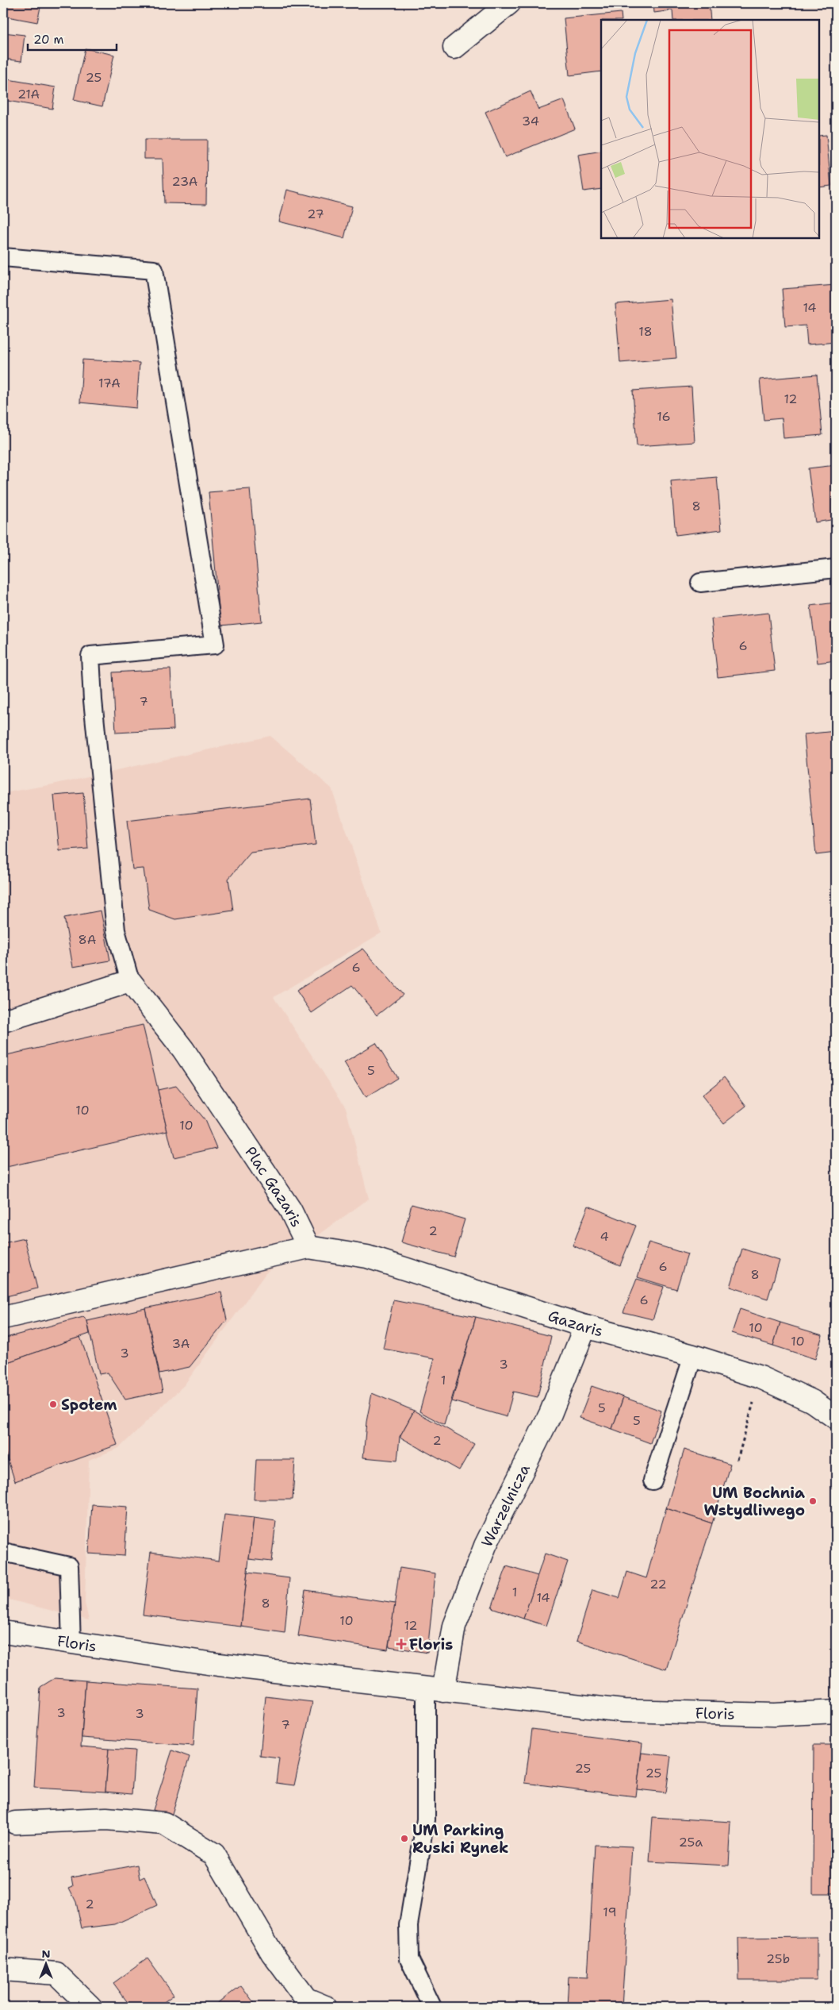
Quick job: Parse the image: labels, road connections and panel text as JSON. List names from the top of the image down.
{
  "streets": {
    "street": [
      "Plac Gazaris",
      "Gazaris",
      "Warzelnicza",
      "Floris"
    ]
  },
  "crossings": [
    ["Plac Gazaris", "Gazaris"],
    ["Gazaris", "Warzelnicza"],
    ["Warzelnicza", "Floris"]
  ],
  "places": {
    "other": ["Społem", "UM Bochnia Wstydliwego", "UM Parking Ruski Rynek"],
    "health": ["Floris"]
  },
  "house_numbers": [
    "25",
    "21A",
    "34",
    "23A",
    "27",
    "14",
    "18",
    "17A",
    "12",
    "16",
    "8",
    "6",
    "7",
    "8A",
    "6",
    "5",
    "10",
    "10",
    "2",
    "4",
    "6",
    "8",
    "6",
    "10",
    "10",
    "3A",
    "3",
    "3",
    "1",
    "5",
    "5",
    "2",
    "22",
    "1",
    "14",
    "8",
    "10",
    "12",
    "3",
    "3",
    "7",
    "25",
    "25",
    "25a",
    "2",
    "19",
    "25b"
  ],
  "scale_bar": "20 m",
  "north": "top"
}
